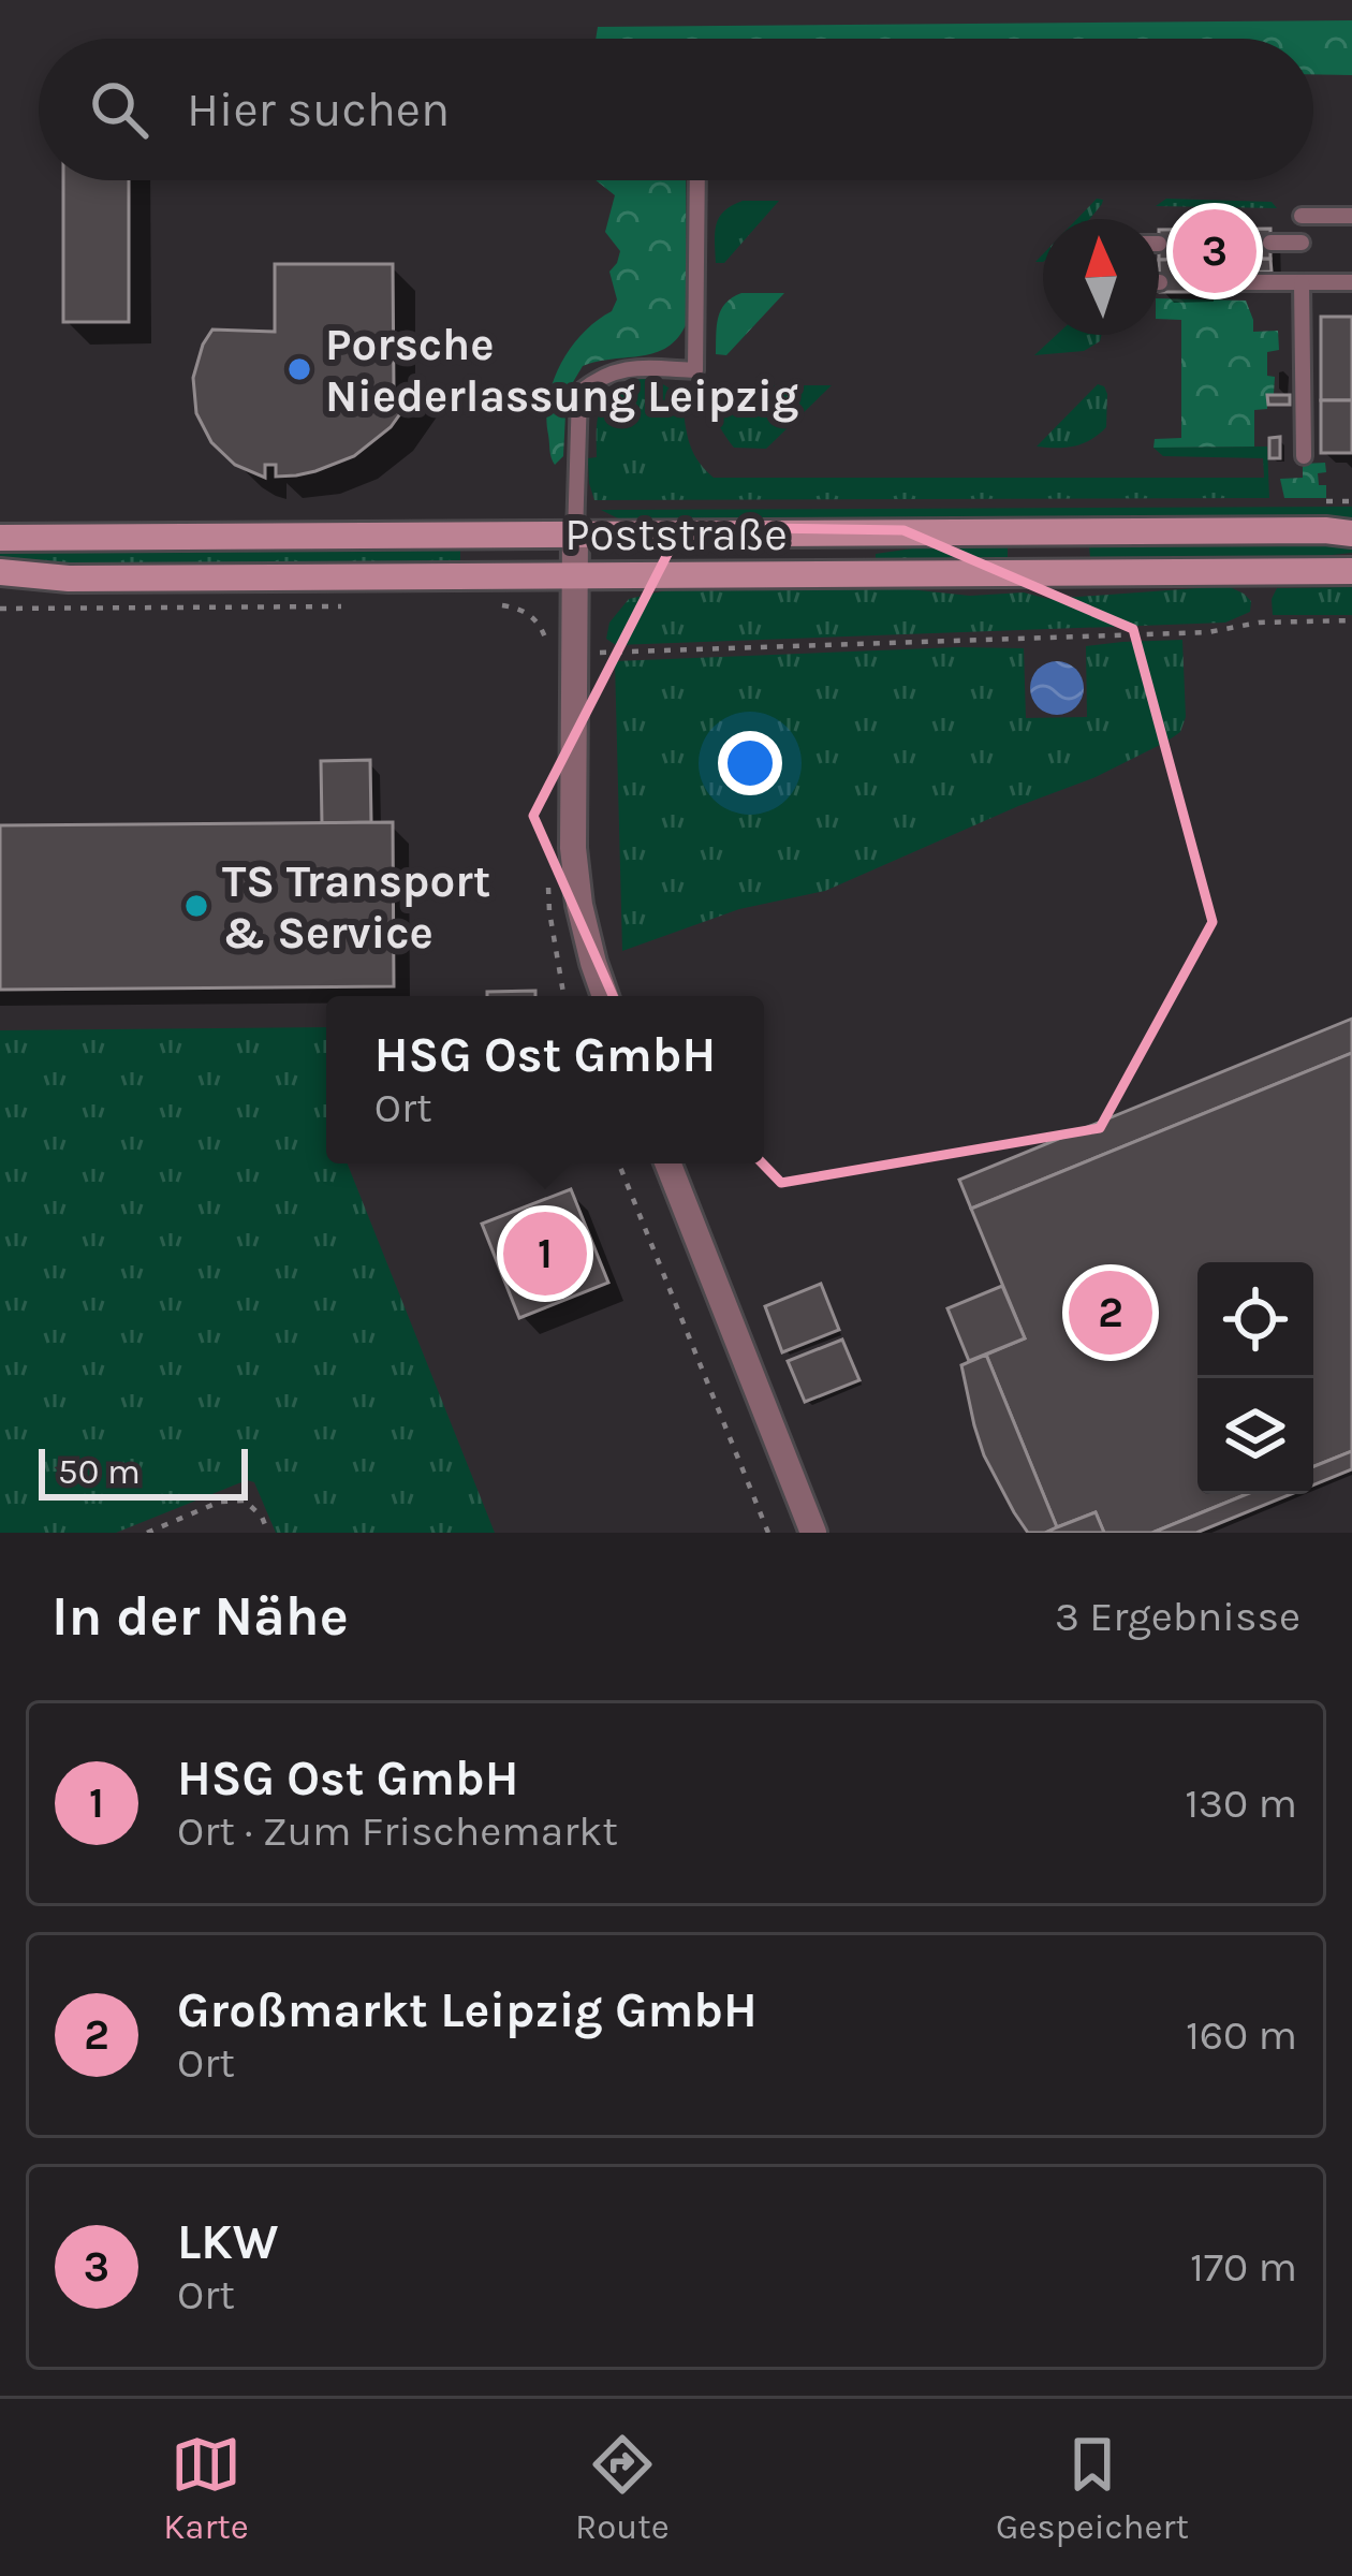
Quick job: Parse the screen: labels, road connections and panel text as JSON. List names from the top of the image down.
{
  "streets": {
    "street": ["Poststraße"]
  },
  "places": ["Porsche Niederlassung Leipzig", "TS Transport & Service"],
  "scale_bar": "50 m",
  "north": "top",
  "page": {
    "search": "Hier suchen",
    "pins": ["3", "1", "2"],
    "popup": ["HSG Ost GmbH", "Ort"],
    "scale": "50 m",
    "heading": ["In der Nähe", "3 Ergebnisse"],
    "list": [
      {
        "mark": "1",
        "name": "HSG Ost GmbH",
        "note": "Ort · Zum Frischemarkt",
        "value": "130 m"
      },
      {
        "mark": "2",
        "name": "Großmarkt Leipzig GmbH",
        "note": "Ort",
        "value": "160 m"
      },
      {
        "mark": "3",
        "name": "LKW",
        "note": "Ort",
        "value": "170 m"
      }
    ],
    "nav": ["Karte", "Route", "Gespeichert"]
  }
}
